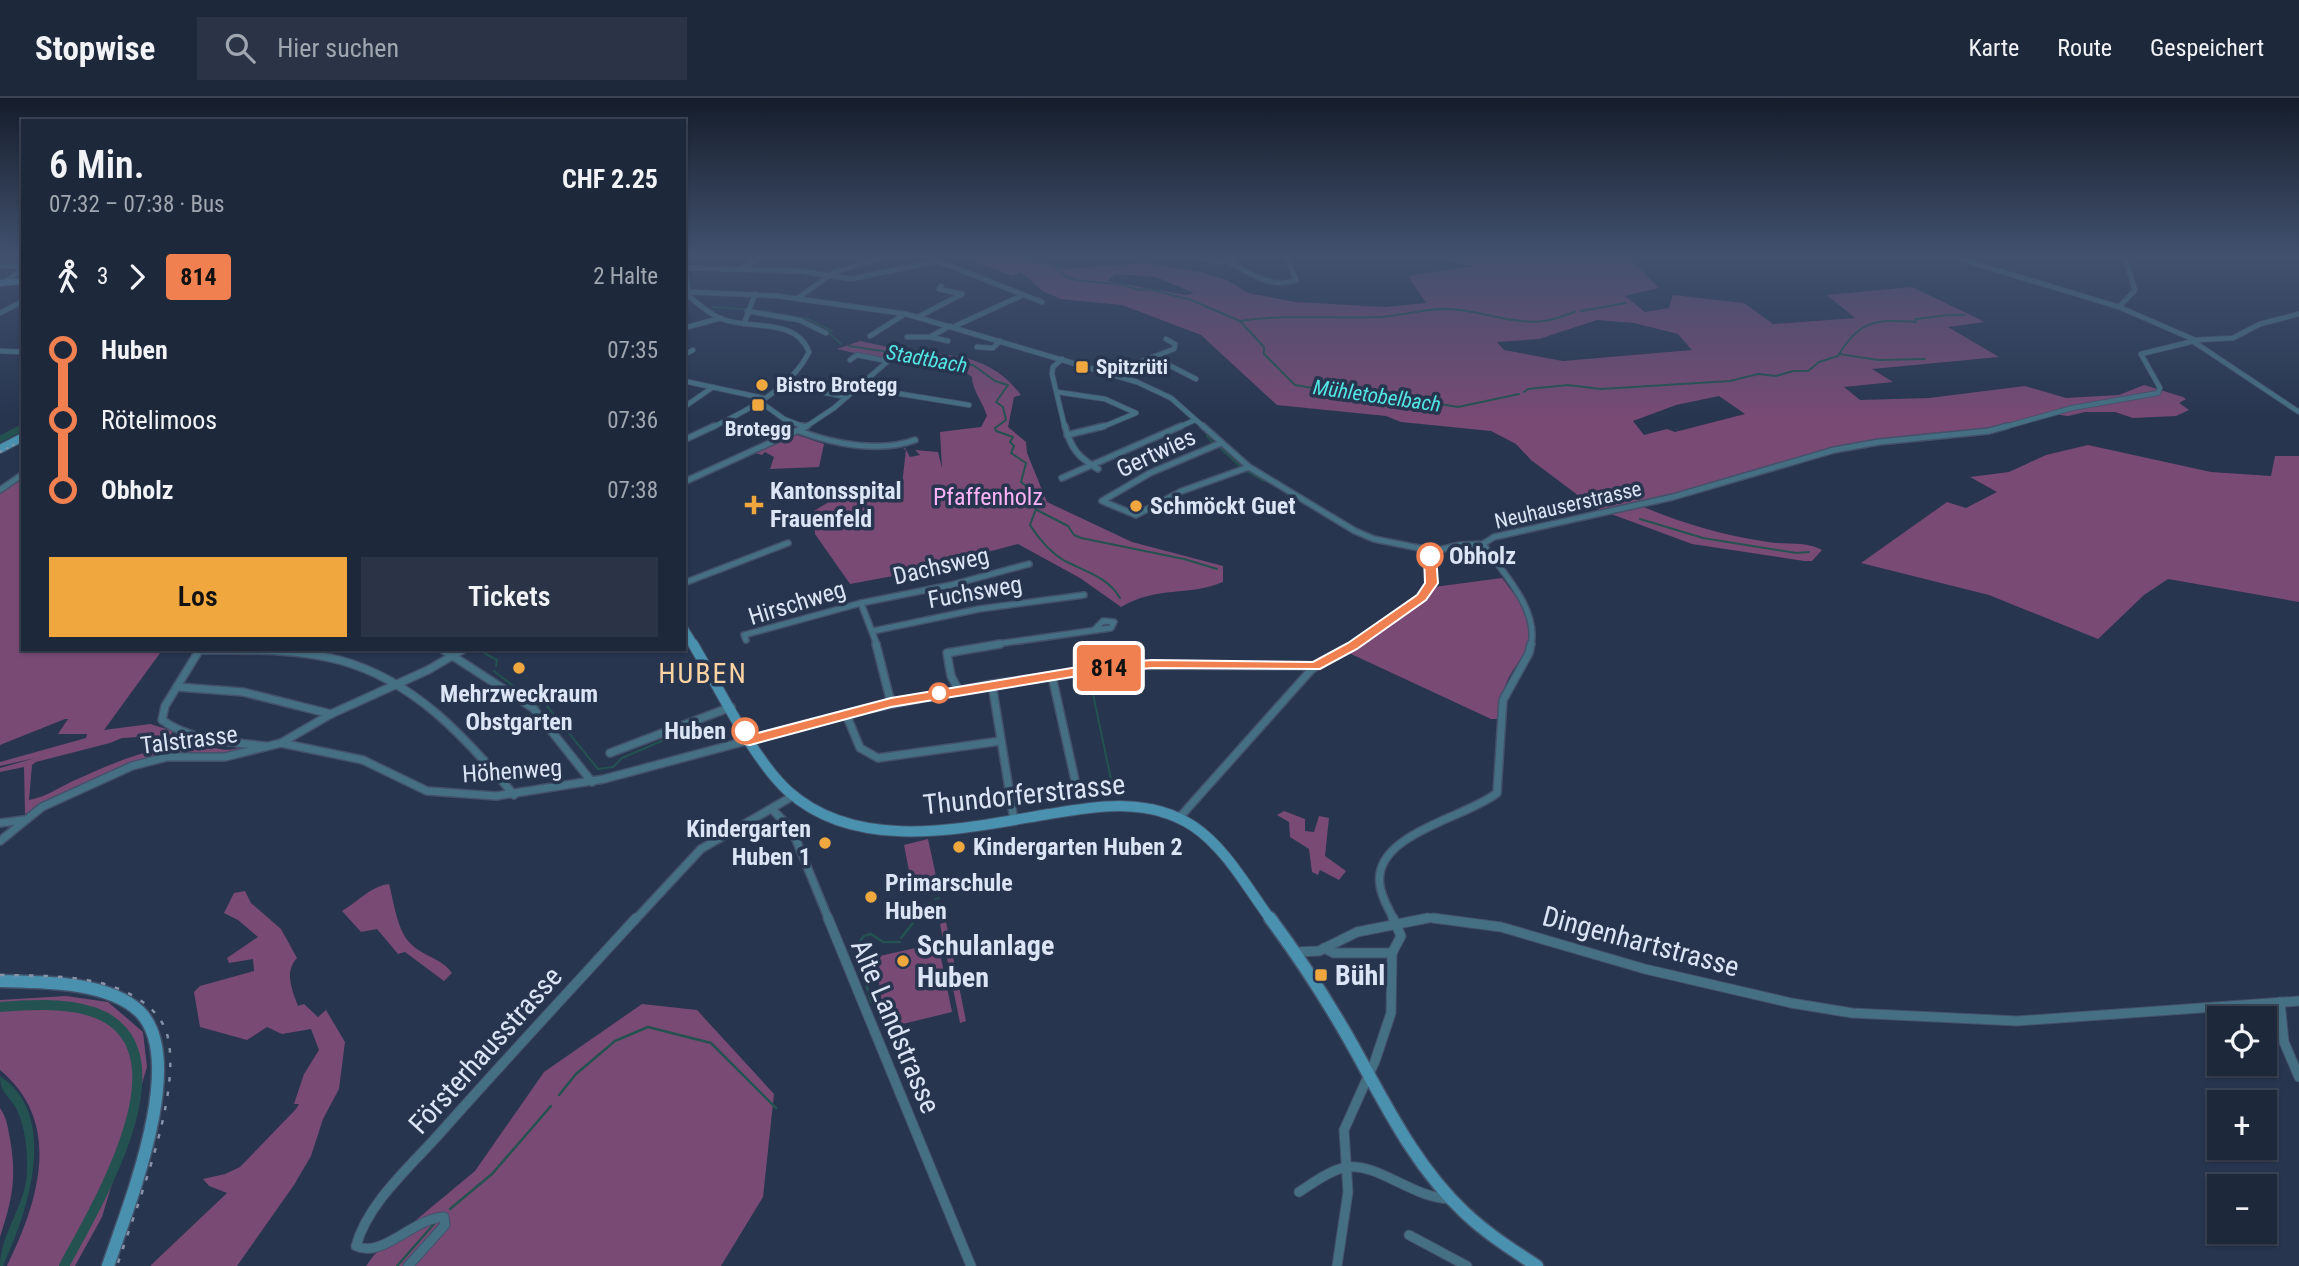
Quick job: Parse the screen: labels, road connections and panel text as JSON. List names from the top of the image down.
{
  "streets": {
    "street": [
      "Gertwies",
      "Neuhauserstrasse",
      "Dachsweg",
      "Fuchsweg",
      "Hirschweg",
      "Talstrasse",
      "Höhenweg",
      "Thundorferstrasse",
      "Dingenhartstrasse",
      "Alte Landstrasse",
      "Försterhausstrasse"
    ]
  },
  "crossings": [
    ["Gertwies", "Neuhauserstrasse"],
    ["Dachsweg", "Hirschweg"],
    ["Talstrasse", "Höhenweg"],
    ["Höhenweg", "Thundorferstrasse"],
    ["Thundorferstrasse", "Dingenhartstrasse"],
    ["Thundorferstrasse", "Försterhausstrasse"],
    ["Alte Landstrasse", "Försterhausstrasse"]
  ],
  "districts": ["HUBEN"],
  "water": ["Stadtbach", "Mühletobelbach"],
  "parks": ["Pfaffenholz"],
  "places": {
    "transit": ["Spitzrüti", "Brotegg", "Bühl"],
    "other": [
      "Bistro Brotegg",
      "Schmöckt Guet",
      "Obholz",
      "Mehrzweckraum Obstgarten",
      "Huben",
      "Kindergarten Huben 1",
      "Kindergarten Huben 2",
      "Primarschule Huben",
      "Schulanlage Huben"
    ],
    "health": ["Kantonsspital Frauenfeld"]
  },
  "lines": ["bus line 814"],
  "page": {
    "header": "Stopwise",
    "search": "Hier suchen",
    "nav": ["Karte", "Route", "Gespeichert"],
    "on_map": "814",
    "heading": ["6 Min.", "07:32 – 07:38 · Bus", "CHF 2.25"],
    "legs": ["3", "814", "2 Halte"],
    "list": [
      {
        "name": "Huben",
        "value": "07:35"
      },
      {
        "name": "Rötelimoos",
        "value": "07:36"
      },
      {
        "name": "Obholz",
        "value": "07:38"
      }
    ],
    "buttons": ["Los", "Tickets"],
    "map_buttons": ["+", "−"]
  }
}
